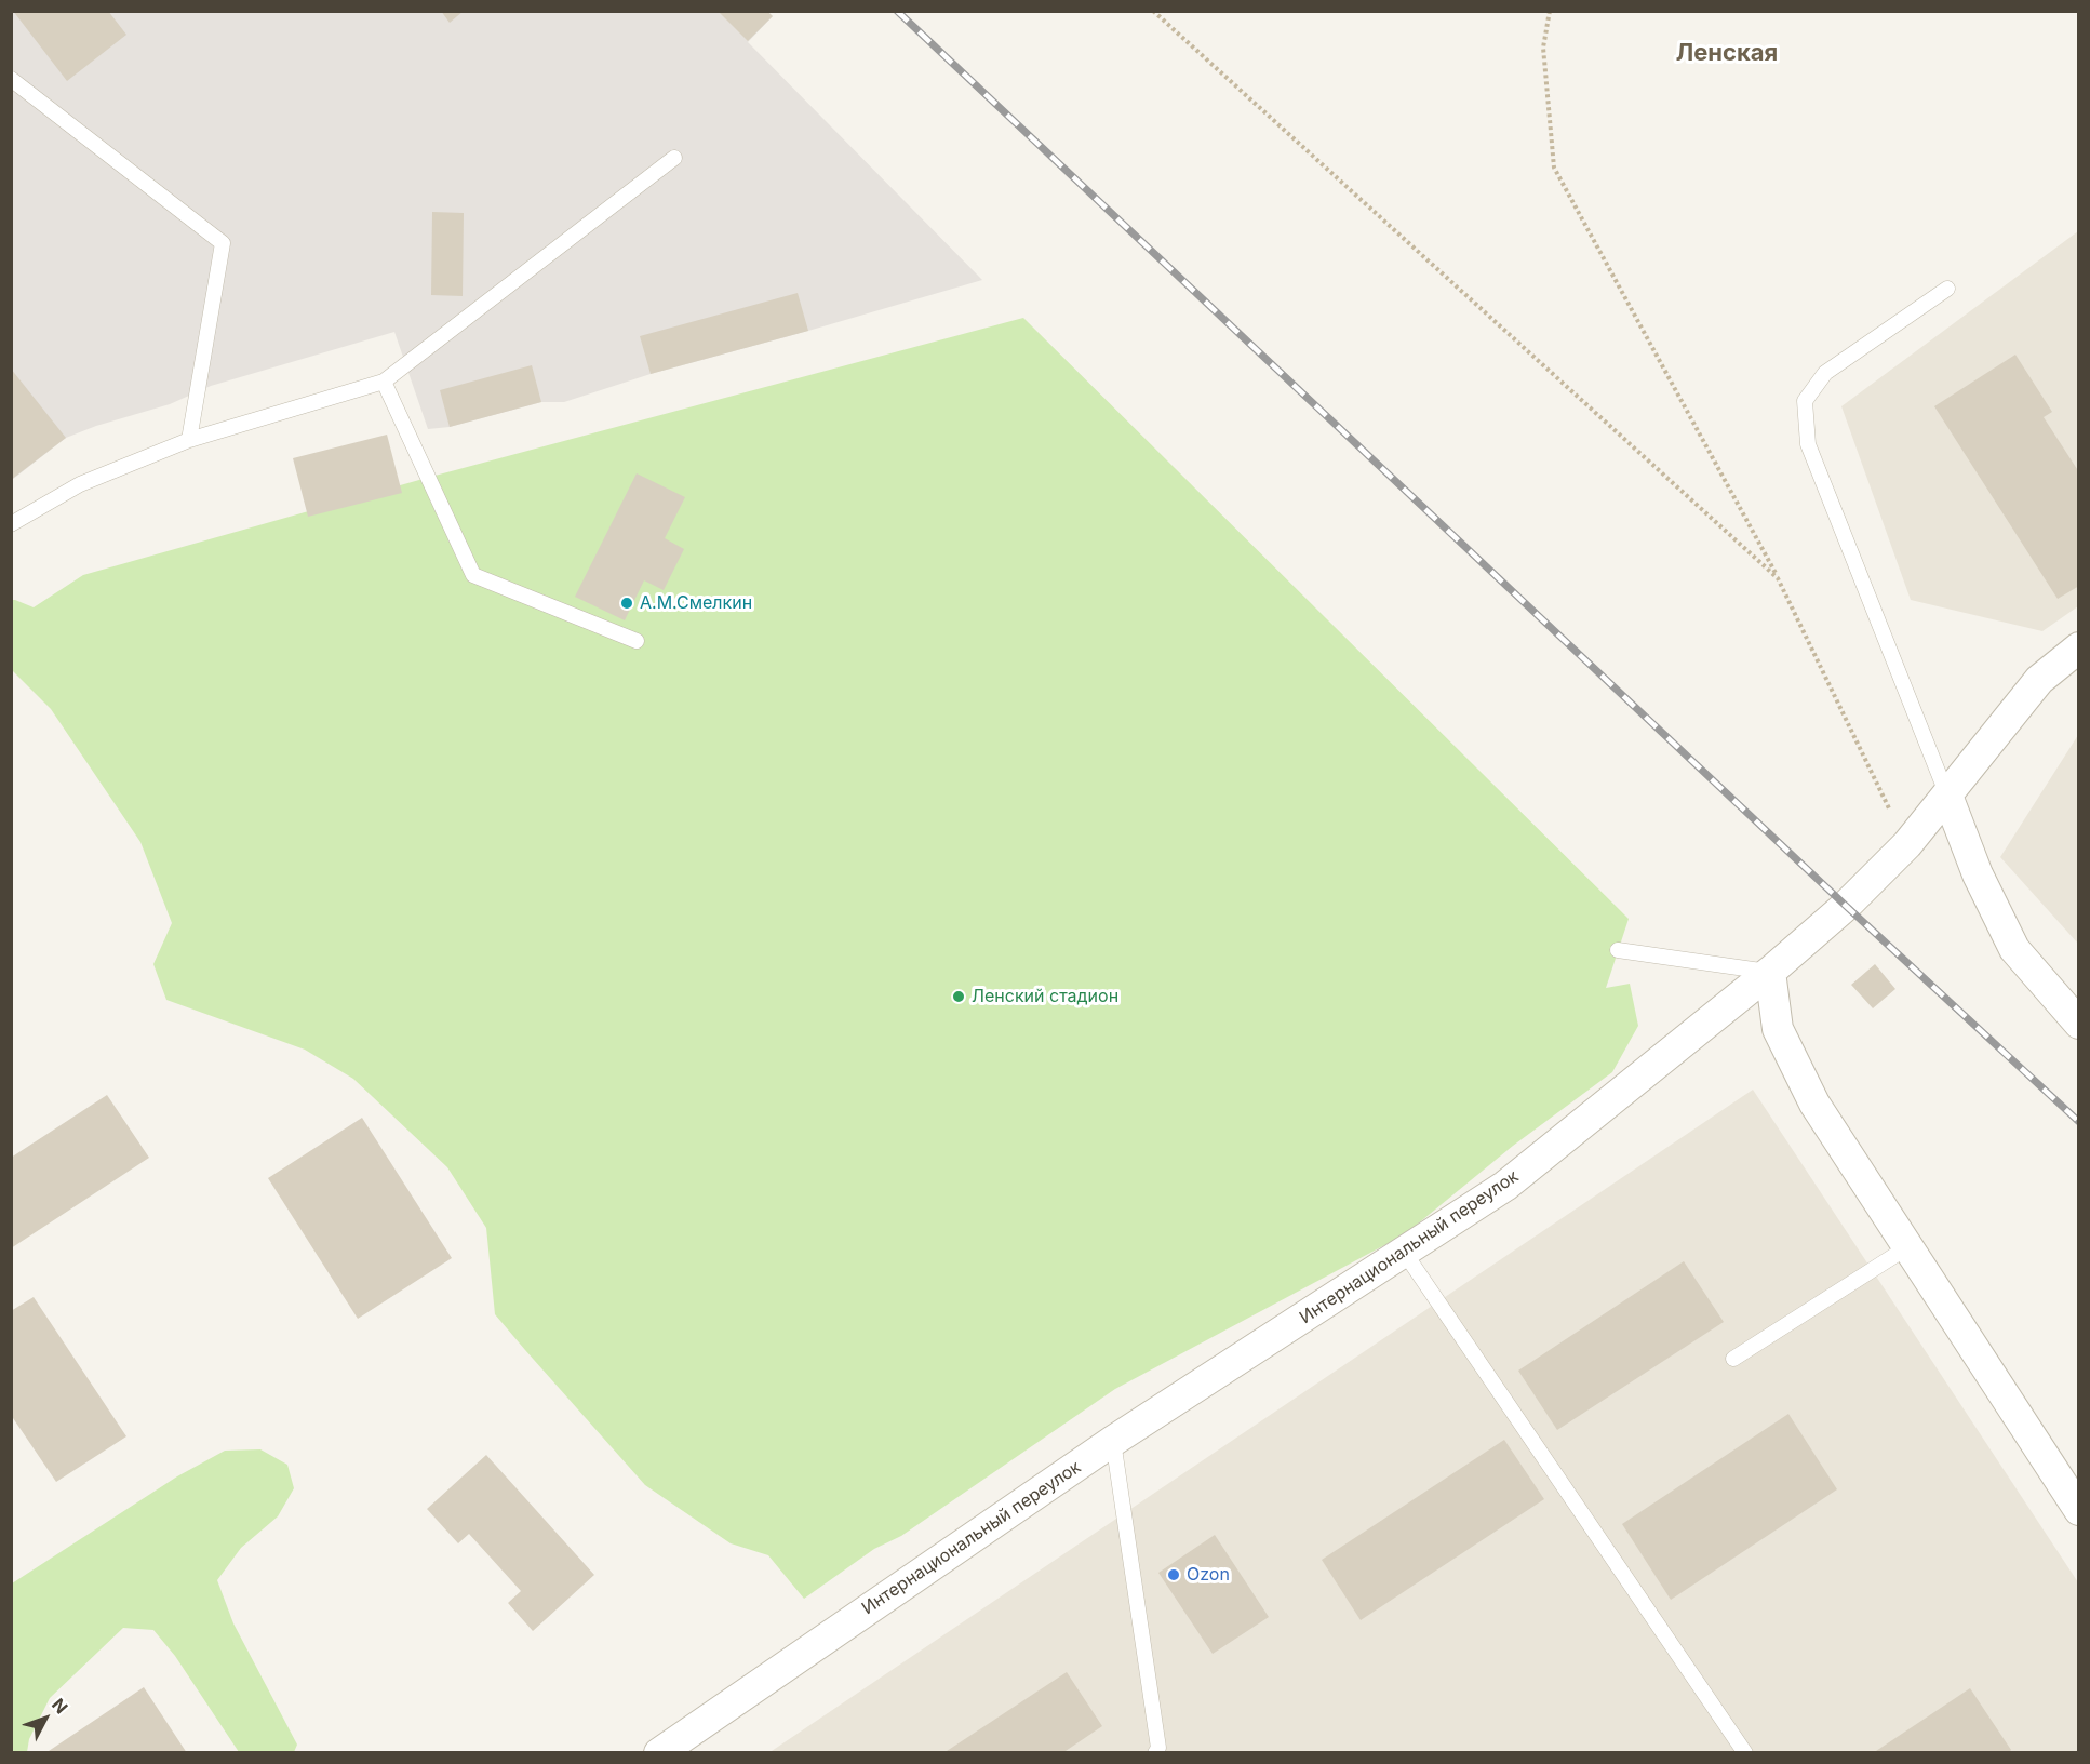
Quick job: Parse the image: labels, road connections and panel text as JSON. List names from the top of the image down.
{
  "streets": {
    "street": ["Интернациональный переулок"]
  },
  "districts": ["Ленская"],
  "places": ["А.М.Смелкин", "Ленский стадион", "Ozon"],
  "north": "top right"
}
